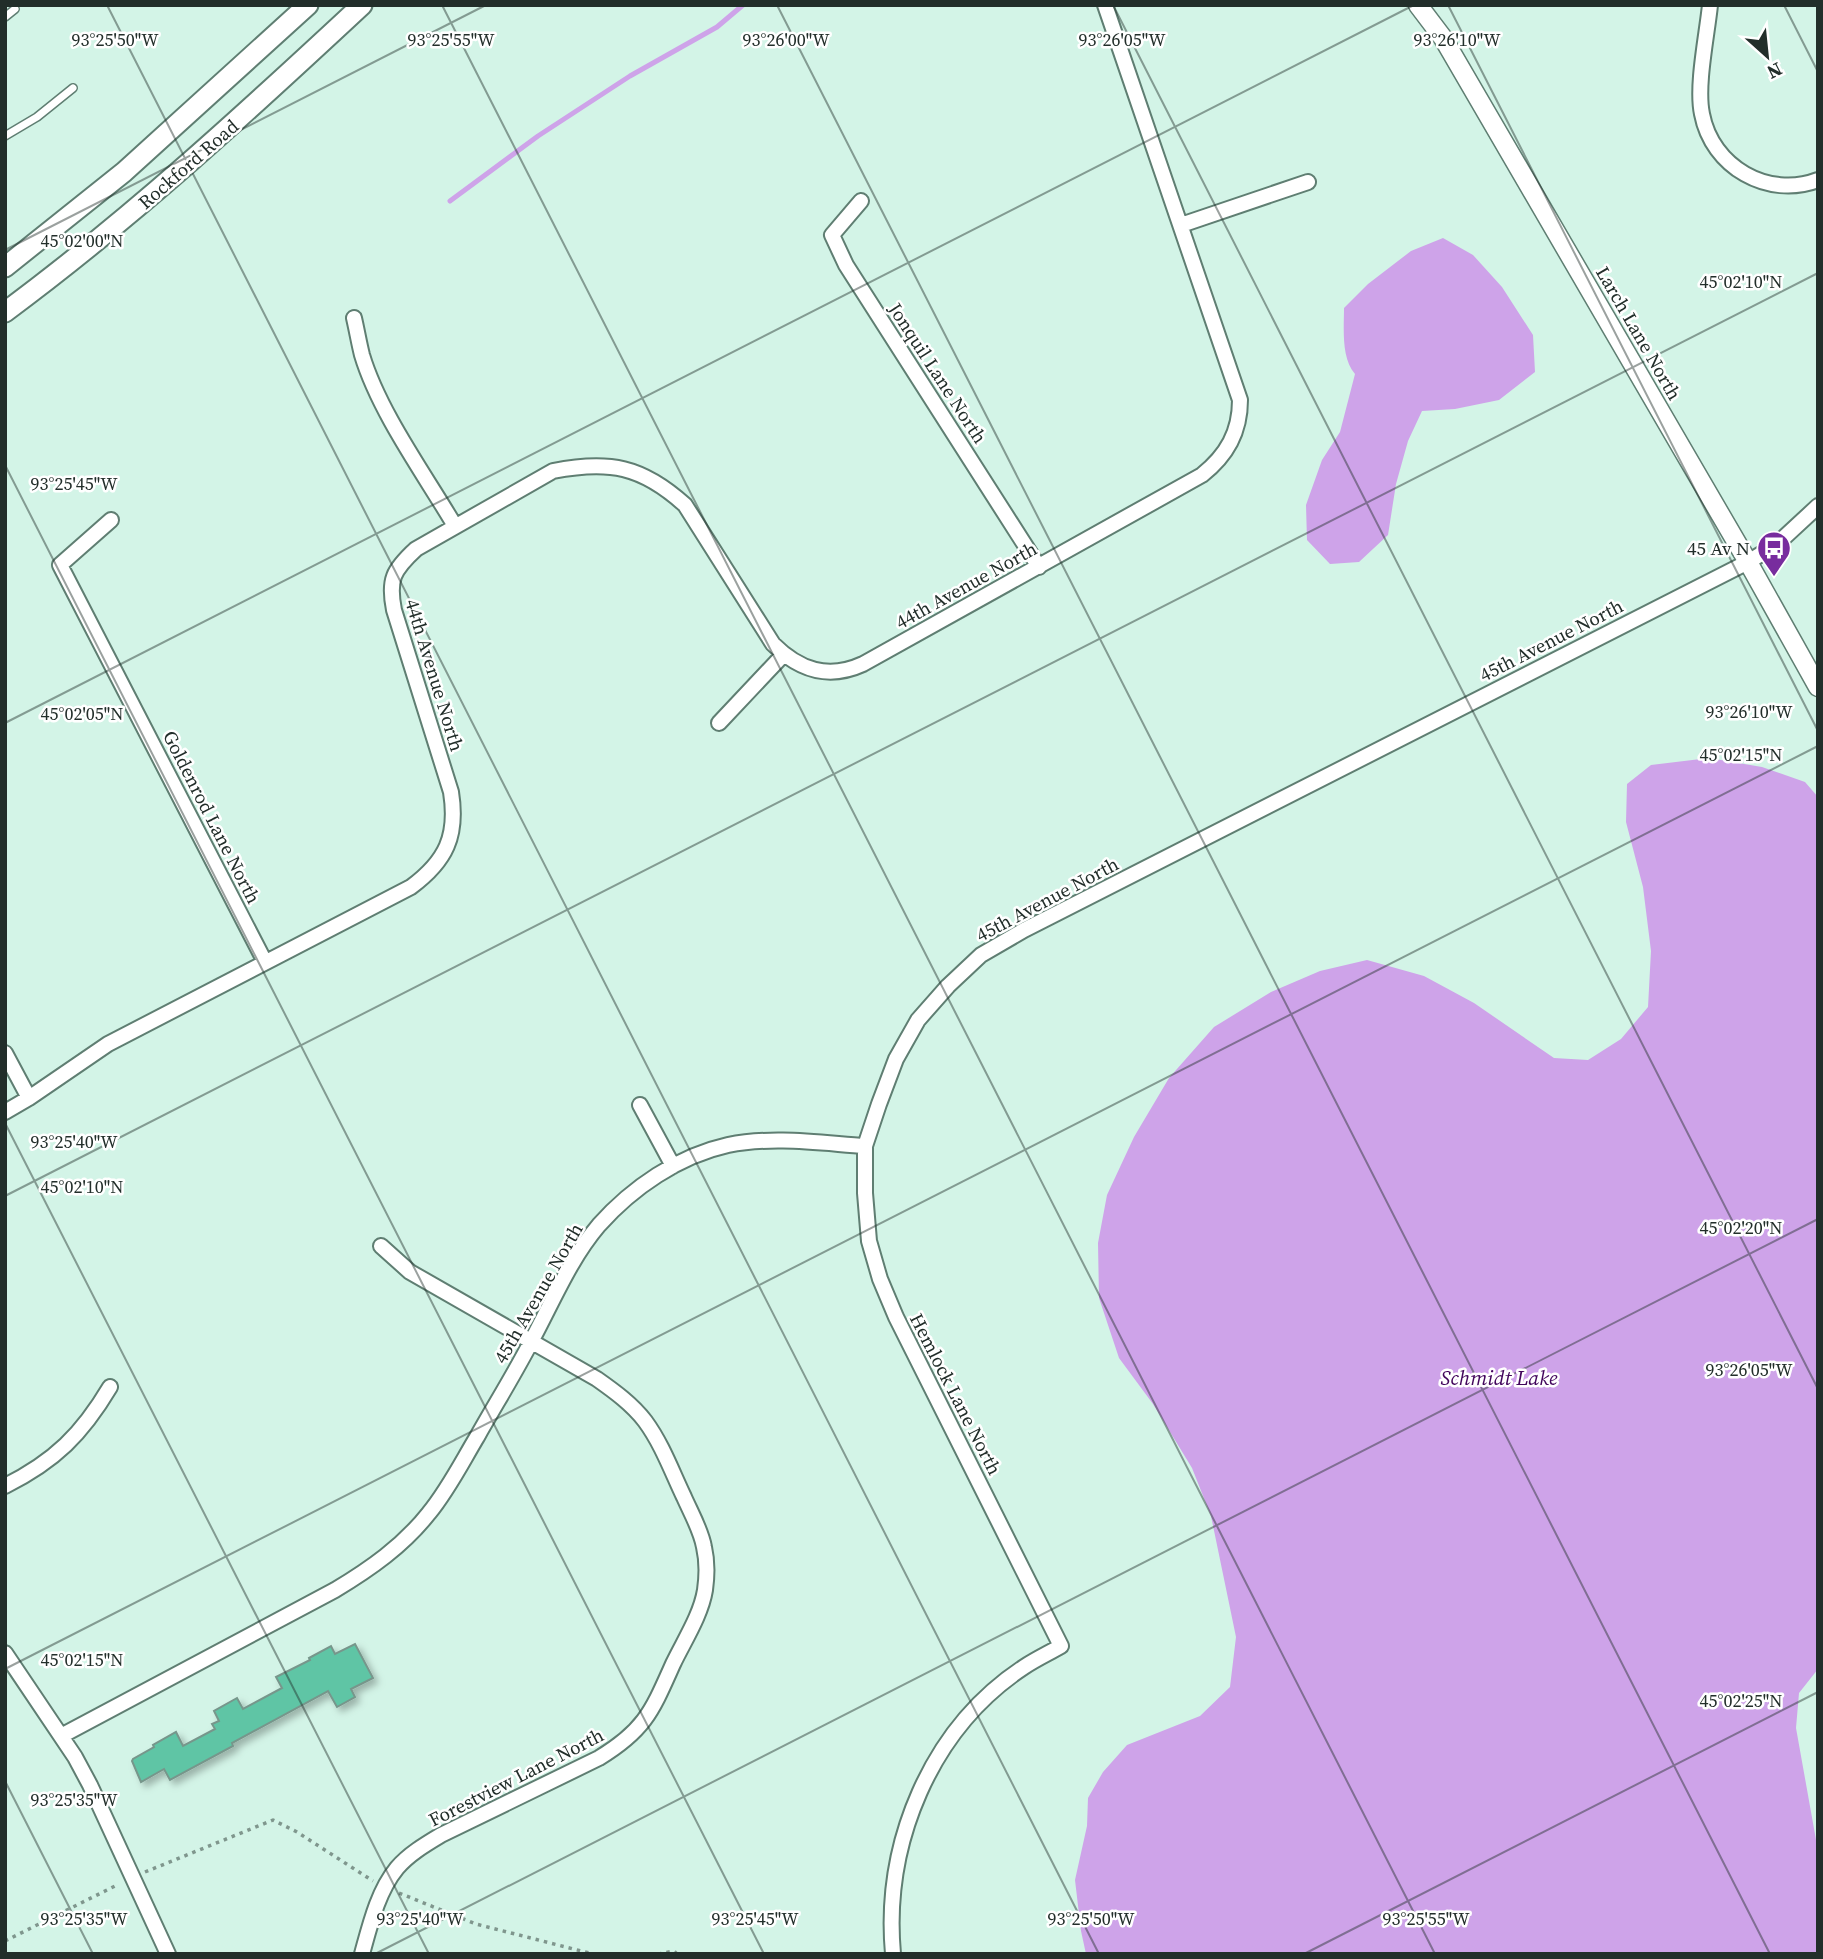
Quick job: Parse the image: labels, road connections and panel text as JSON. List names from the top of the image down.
{
  "streets": {
    "main road": ["Rockford Road"],
    "street": [
      "Larch Lane North",
      "Jonquil Lane North",
      "44th Avenue North",
      "45th Avenue North",
      "Goldenrod Lane North",
      "Hemlock Lane North",
      "Forestview Lane North"
    ]
  },
  "crossings": [
    ["Larch Lane North", "45th Avenue North"],
    ["Jonquil Lane North", "44th Avenue North"],
    ["44th Avenue North", "Goldenrod Lane North"],
    ["45th Avenue North", "Hemlock Lane North"],
    ["45th Avenue North", "Forestview Lane North"]
  ],
  "water": ["Schmidt Lake"],
  "places": {
    "bus stop": ["45 Av N"]
  },
  "north": "bottom right",
  "coordinates": [
    "93°25'50\"W",
    "93°25'55\"W",
    "93°26'00\"W",
    "93°26'05\"W",
    "93°26'10\"W",
    "45°02'00\"N",
    "45°02'10\"N",
    "93°25'45\"W",
    "45°02'05\"N",
    "45°02'15\"N",
    "93°25'40\"W",
    "45°02'20\"N",
    "45°02'25\"N",
    "93°25'35\"W"
  ]
}
